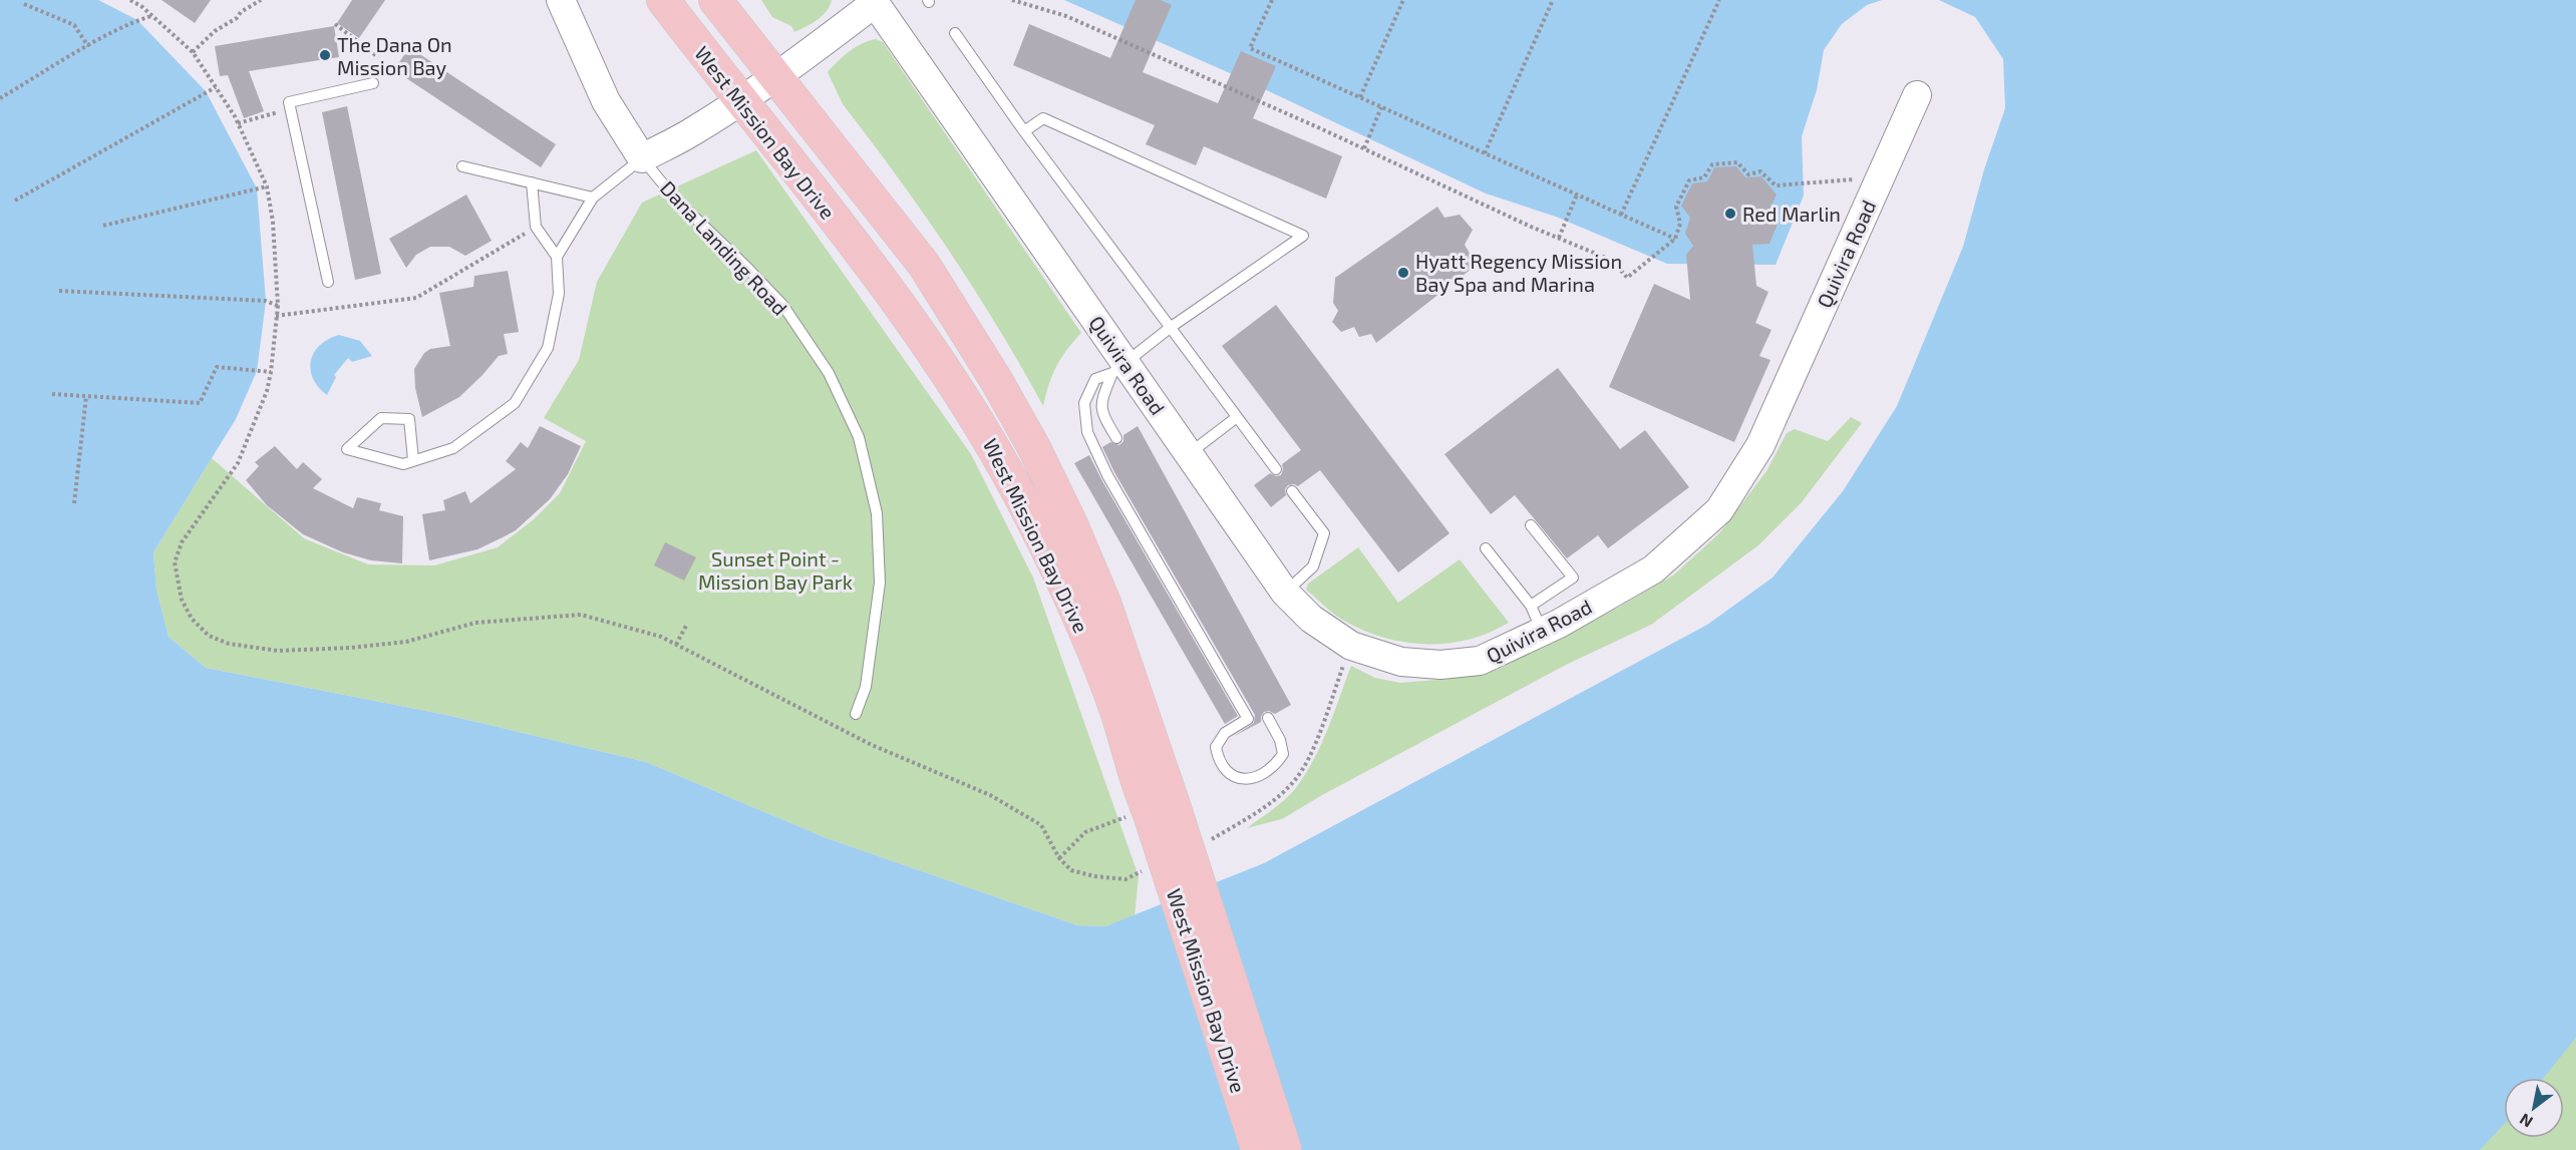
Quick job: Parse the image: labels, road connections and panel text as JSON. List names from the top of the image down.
{
  "streets": {
    "main road": ["West Mission Bay Drive"],
    "street": ["Dana Landing Road", "Quivira Road"]
  },
  "parks": ["Sunset Point - Mission Bay Park"],
  "places": ["The Dana On Mission Bay", "Red Marlin", "Hyatt Regency Mission Bay Spa and Marina"],
  "north": "bottom left"
}
